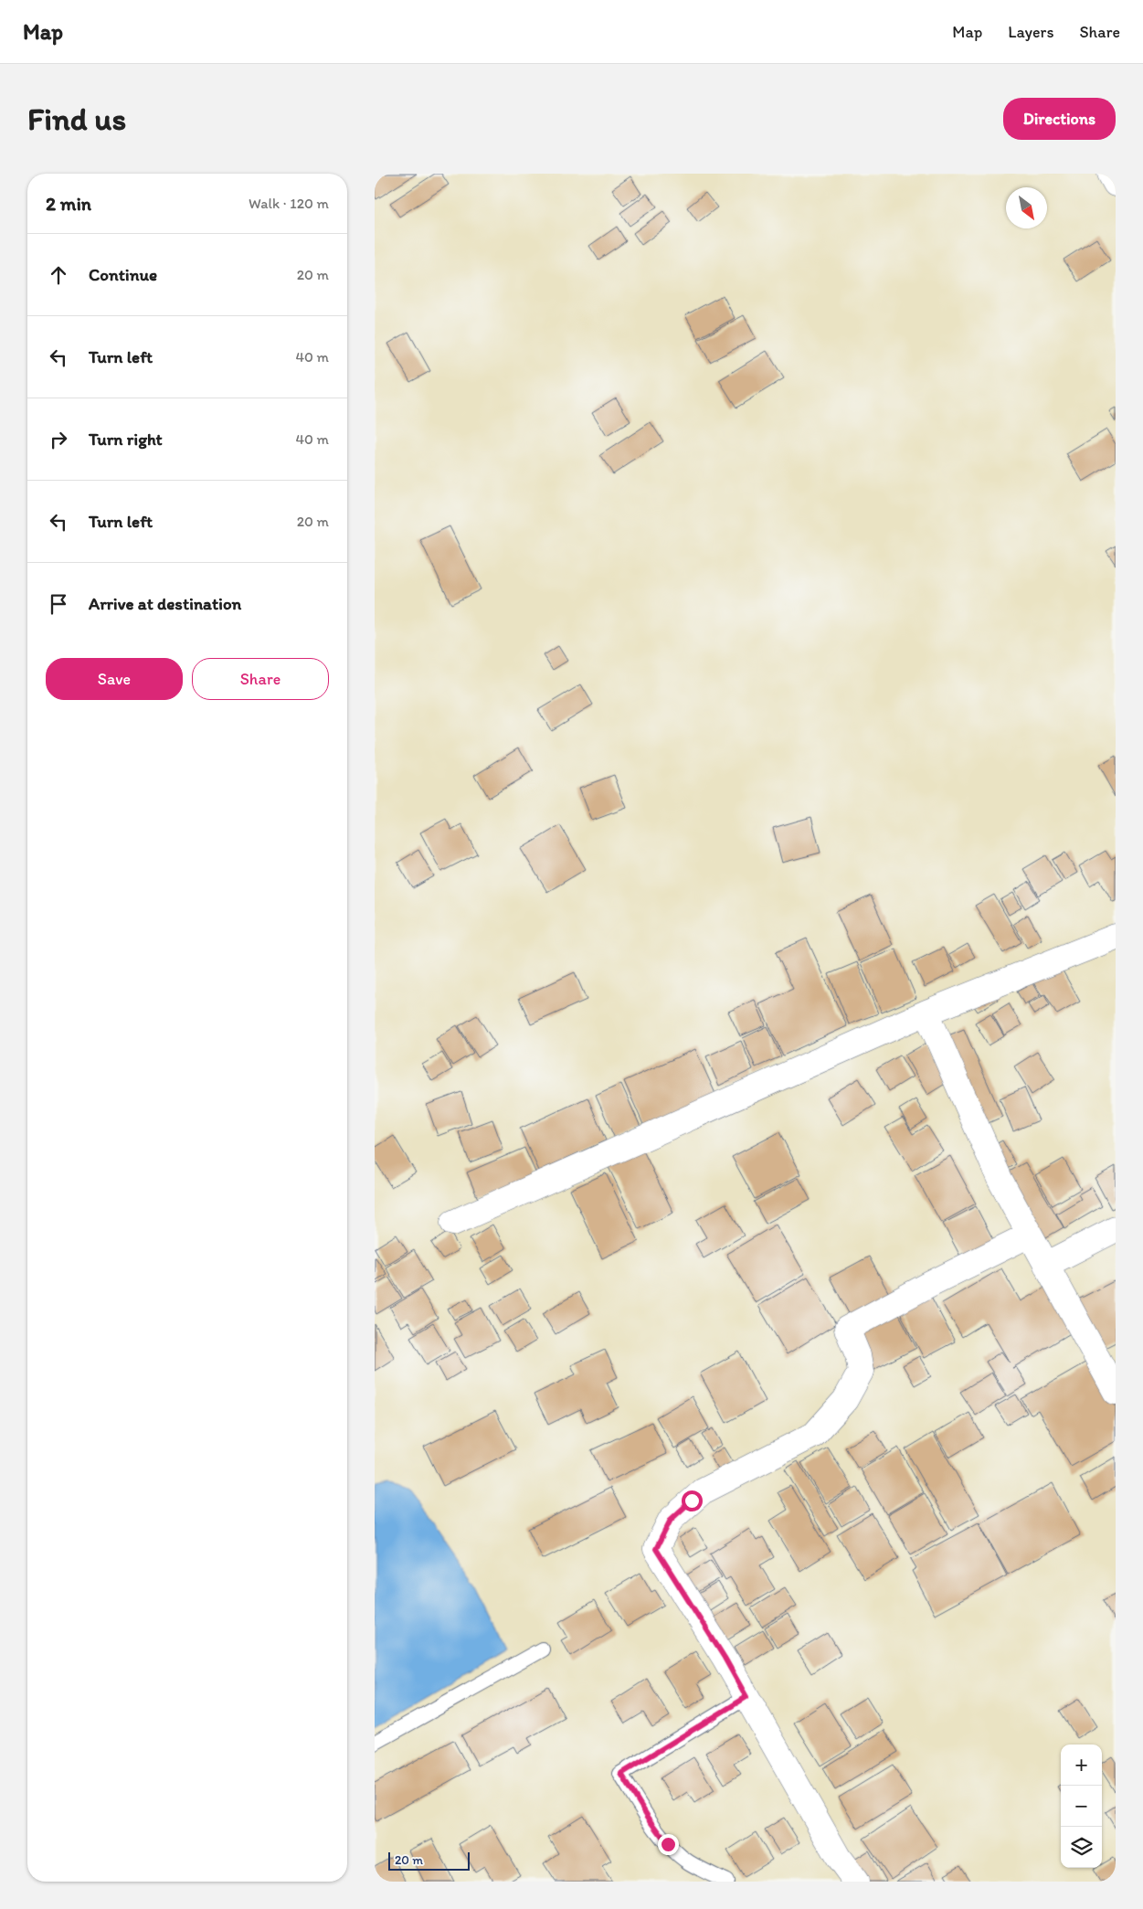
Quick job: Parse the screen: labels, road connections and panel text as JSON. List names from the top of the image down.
{
  "scale_bar": "20 m",
  "north": "bottom right",
  "page": {
    "header": "Map",
    "nav": ["Map", "Layers", "Share"],
    "buttons": [
      "Directions",
      ["Save", "Share"]
    ],
    "title": "Find us",
    "heading": ["2 min", "Walk · 120 m"],
    "list": [
      ["Continue", "20 m"],
      ["Turn left", "40 m"],
      ["Turn right", "40 m"],
      ["Turn left", "20 m"],
      "Arrive at destination"
    ],
    "map_buttons": ["+", "−"],
    "scale": "20 m"
  }
}
